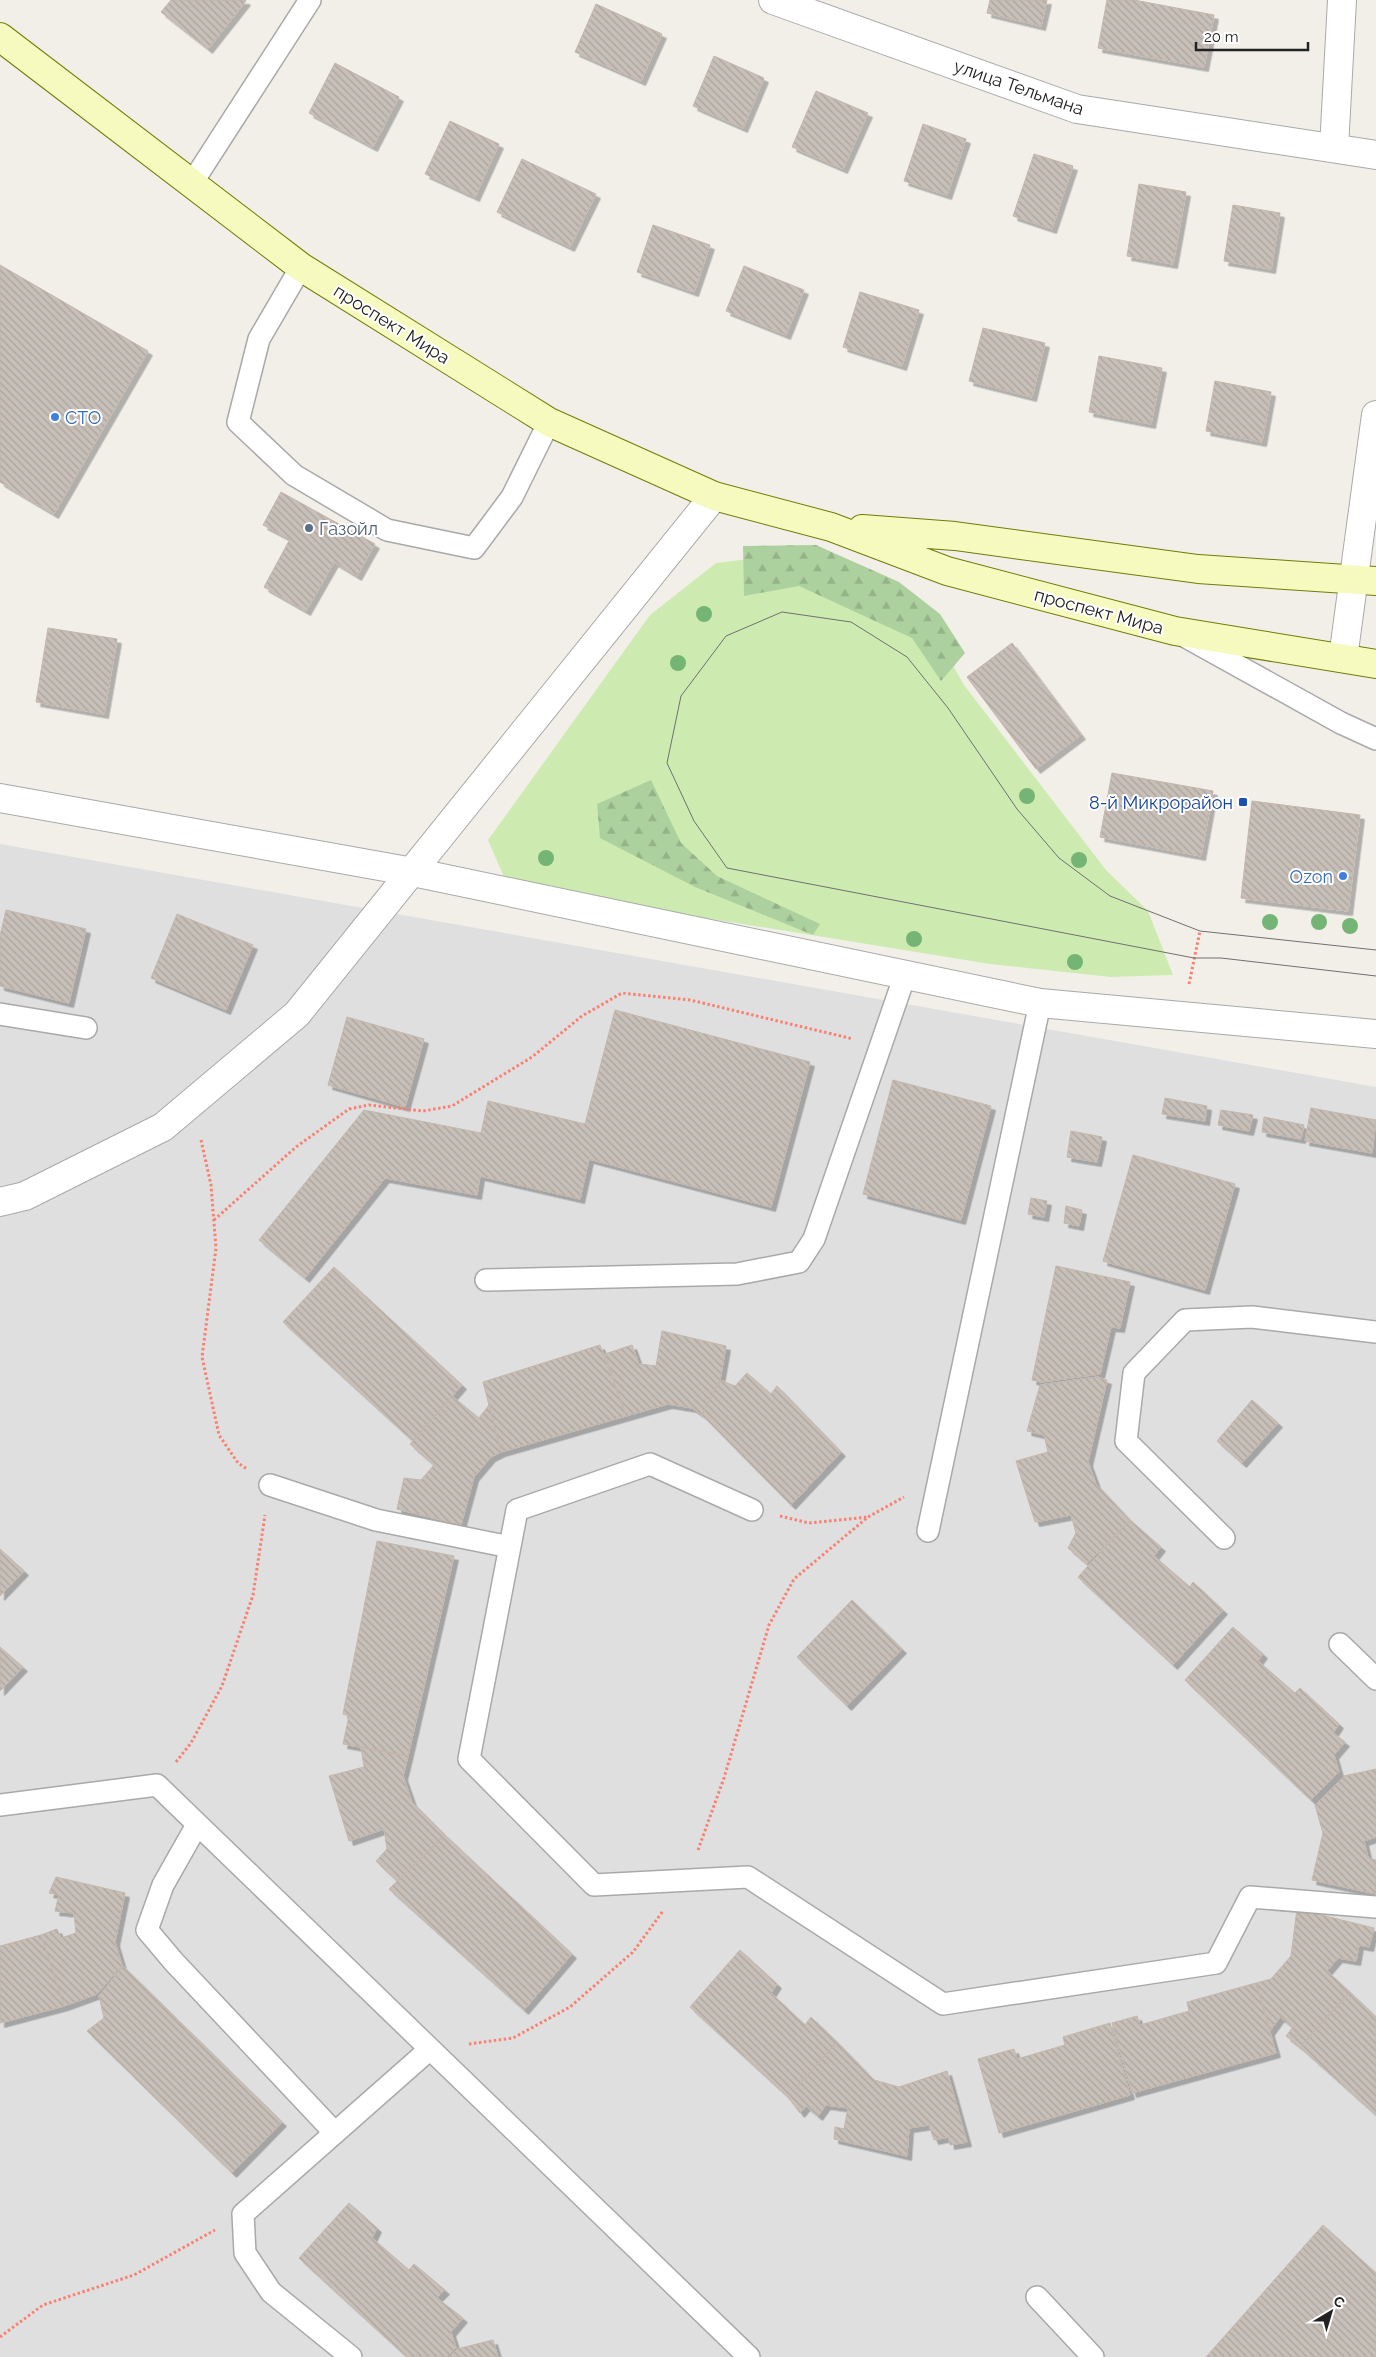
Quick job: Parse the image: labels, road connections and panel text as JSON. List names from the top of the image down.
{
  "streets": {
    "main road": ["проспект Мира"],
    "street": ["улица Тельмана"]
  },
  "places": {
    "other": ["СТО", "Газойл", "Ozon"],
    "transit": ["8-й Микрорайон"]
  },
  "scale_bar": "20 m",
  "north": "top right"
}
